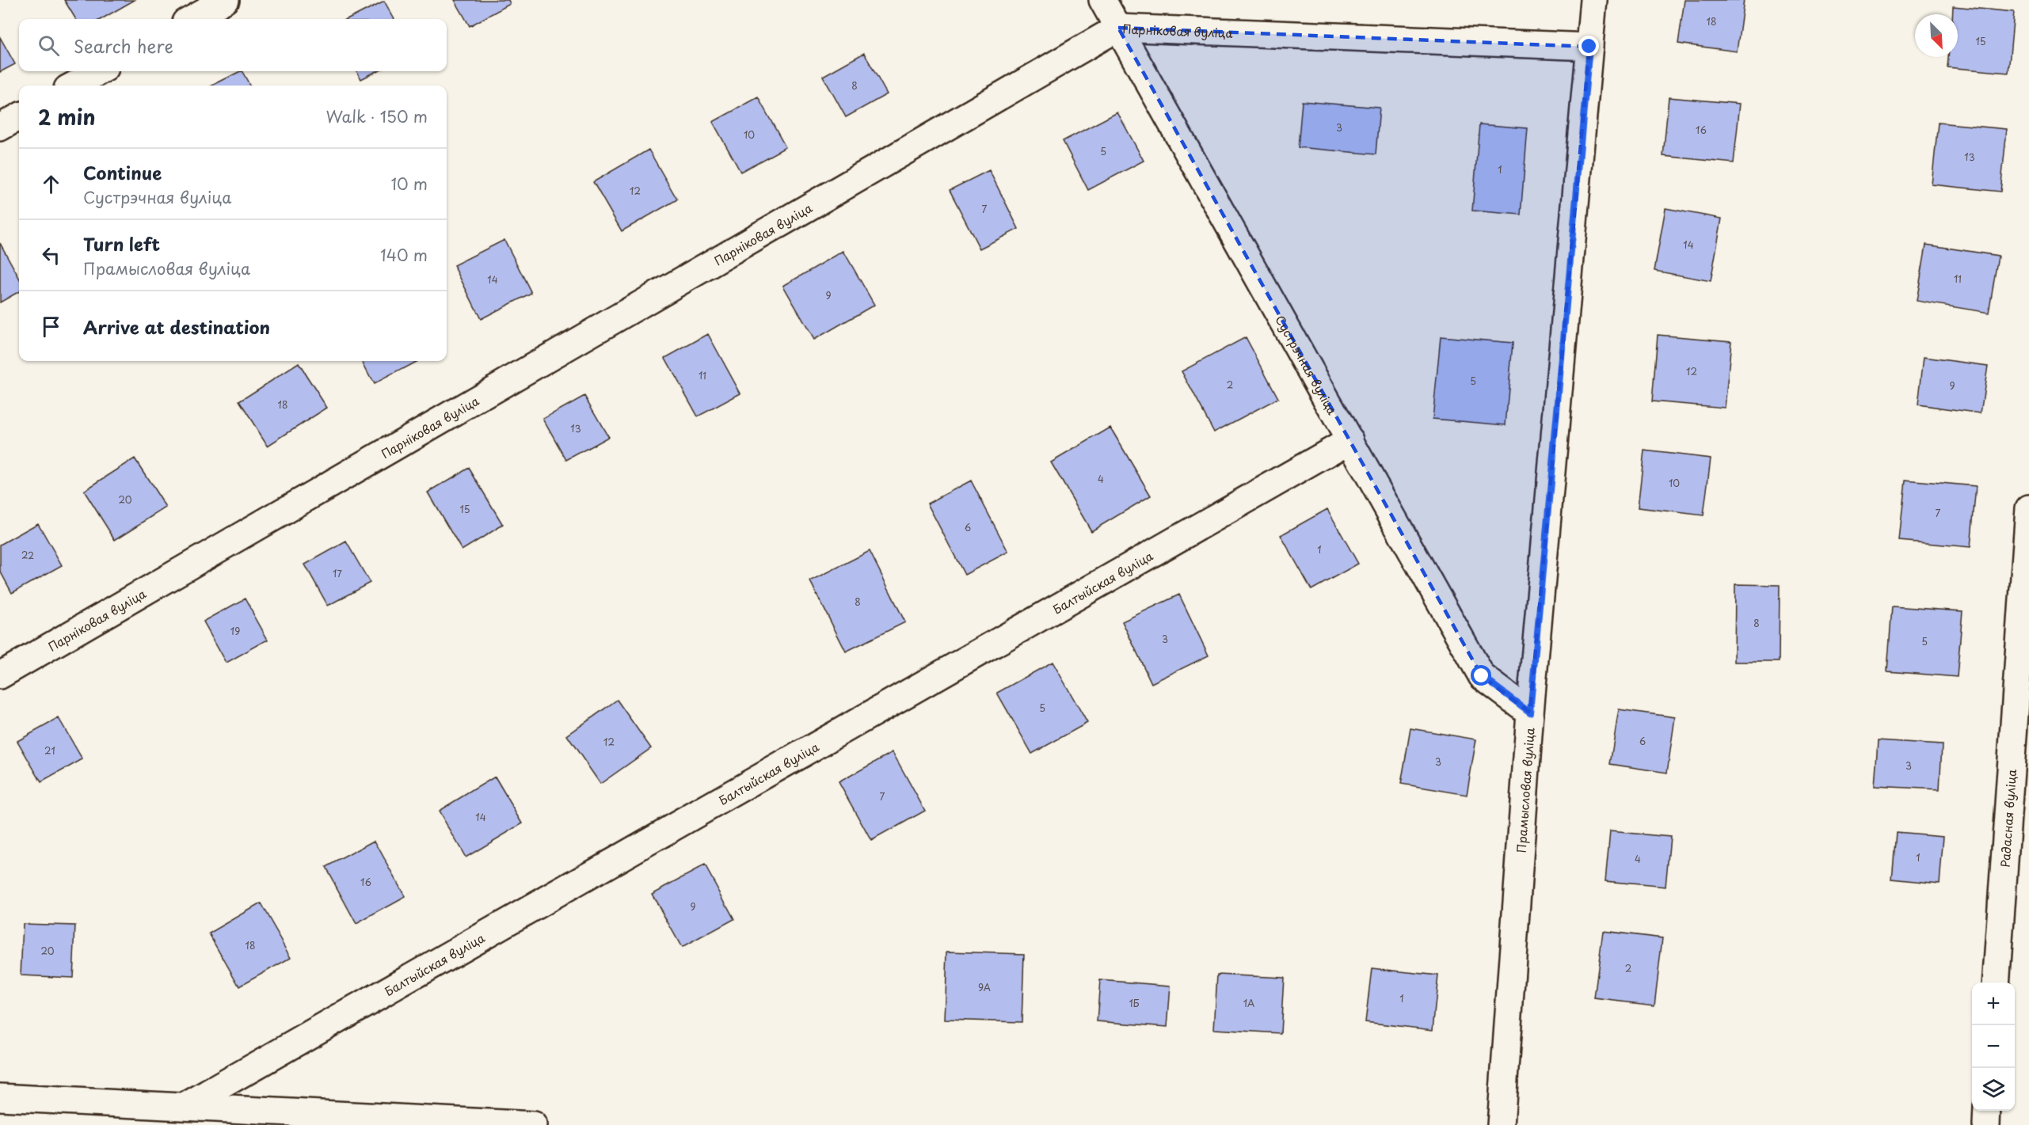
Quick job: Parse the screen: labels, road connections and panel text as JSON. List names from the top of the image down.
{
  "streets": {
    "street": [
      "Парніковая вуліца",
      "Сустрэчная вуліца",
      "Балтыйская вуліца",
      "Прамысловая вуліца",
      "Радасная вуліца"
    ]
  },
  "crossings": [
    ["Парніковая вуліца", "Сустрэчная вуліца"],
    ["Парніковая вуліца", "Прамысловая вуліца"],
    ["Сустрэчная вуліца", "Балтыйская вуліца"],
    ["Сустрэчная вуліца", "Прамысловая вуліца"]
  ],
  "house_numbers": [
    "18",
    "15",
    "8",
    "3",
    "16",
    "10",
    "5",
    "13",
    "1",
    "12",
    "7",
    "14",
    "11",
    "14",
    "9",
    "12",
    "11",
    "5",
    "2",
    "9",
    "18",
    "13",
    "4",
    "10",
    "20",
    "15",
    "7",
    "6",
    "1",
    "22",
    "17",
    "8",
    "8",
    "19",
    "3",
    "5",
    "5",
    "6",
    "12",
    "21",
    "3",
    "3",
    "7",
    "14",
    "1",
    "4",
    "16",
    "9",
    "18",
    "20",
    "2",
    "9А",
    "1",
    "1Б",
    "1А"
  ],
  "north": "bottom right",
  "page": {
    "search": "Search here",
    "heading": ["2 min", "Walk · 150 m"],
    "list": [
      ["Continue", "Сустрэчная вуліца", "10 m"],
      ["Turn left", "Прамысловая вуліца", "140 m"],
      "Arrive at destination"
    ],
    "map_buttons": ["+", "−"]
  }
}
